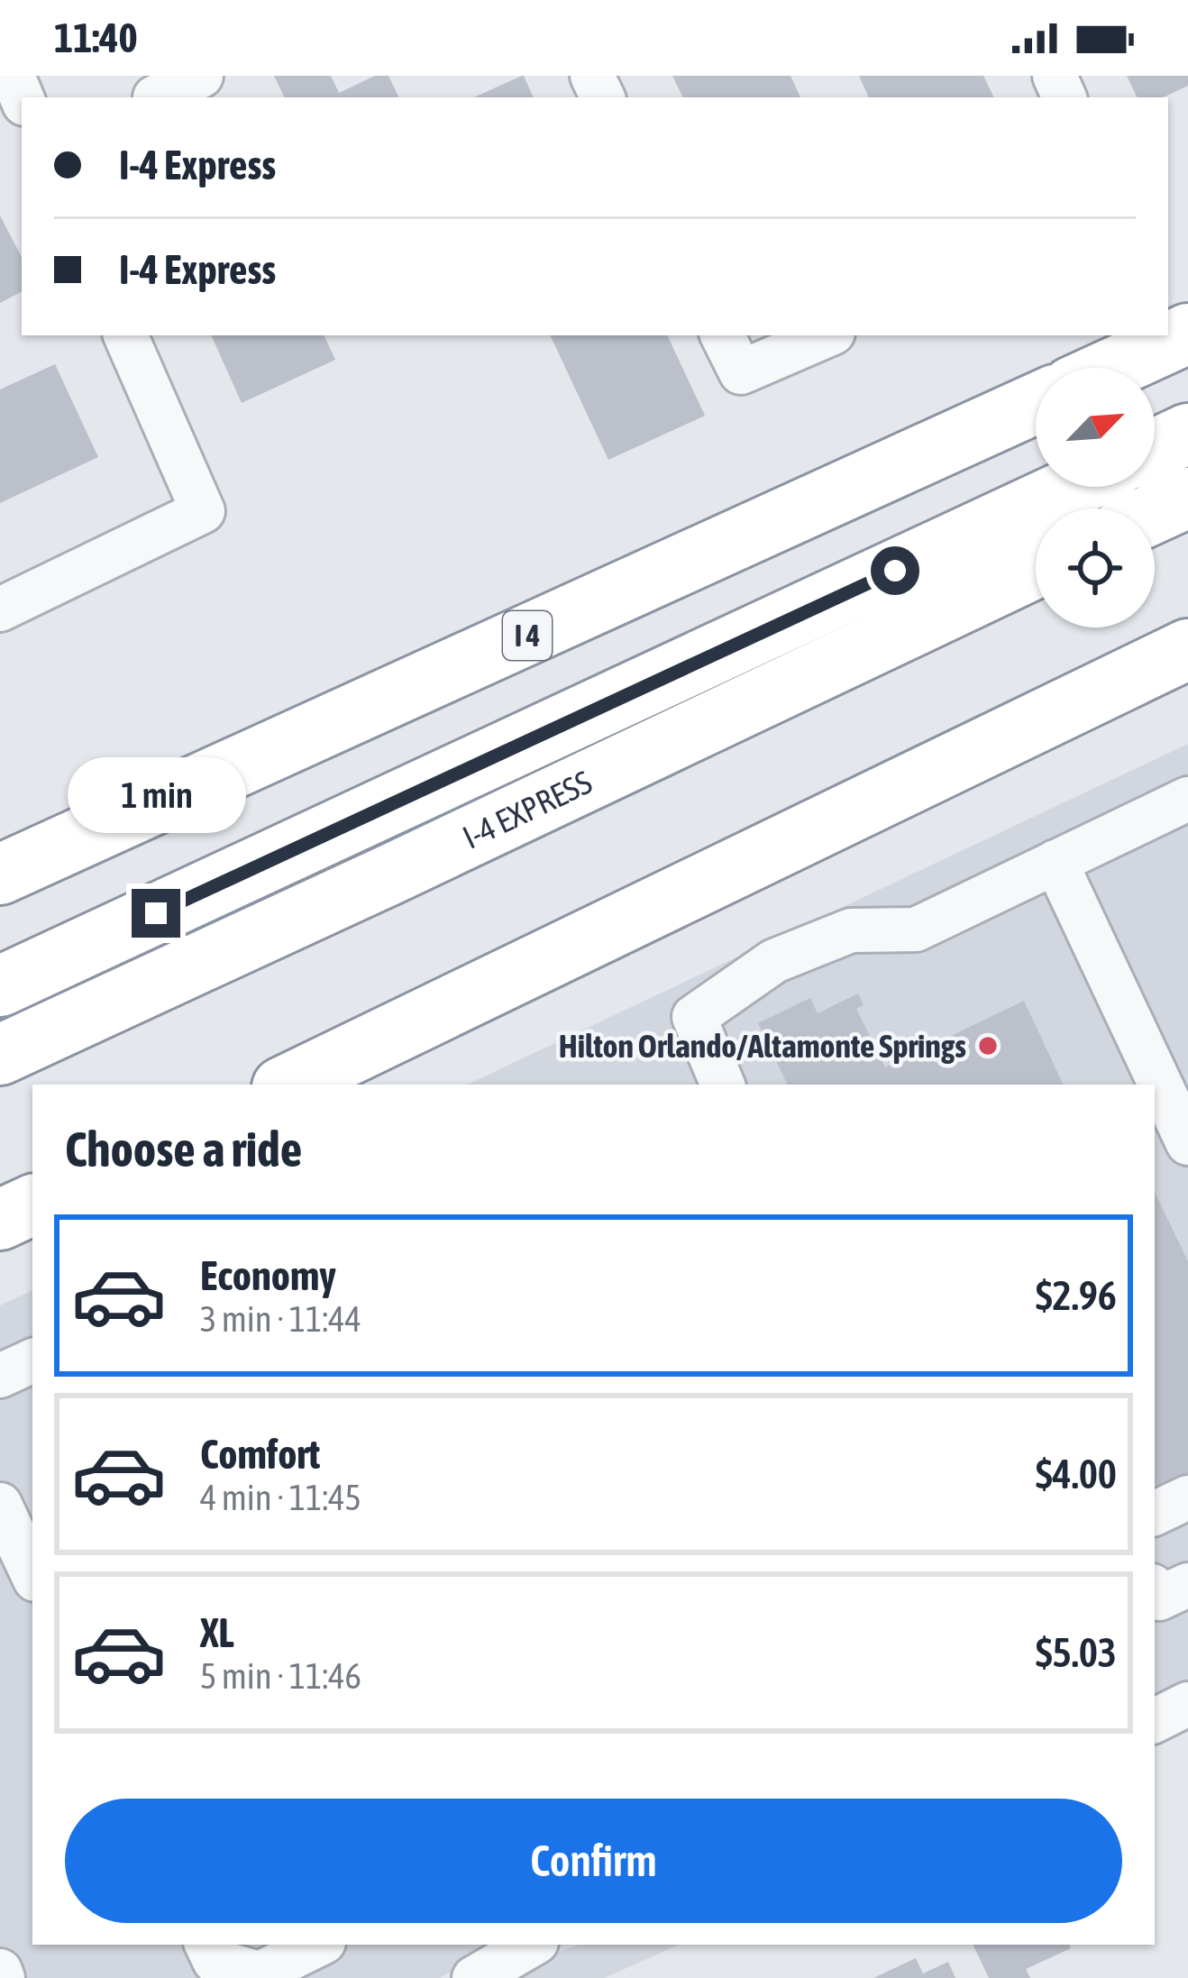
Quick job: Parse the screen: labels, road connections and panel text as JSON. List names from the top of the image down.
{
  "streets": {
    "highway": ["I 4", "I-4 EXPRESS"]
  },
  "places": ["Hilton Orlando/Altamonte Springs"],
  "north": "top right",
  "page": {
    "status": "11:40",
    "banner": ["I-4 Express", "I-4 Express"],
    "bubble": "1 min",
    "heading": "Choose a ride",
    "list": [
      {
        "name": "Economy",
        "note": "3 min · 11:44",
        "value": "$2.96"
      },
      {
        "name": "Comfort",
        "note": "4 min · 11:45",
        "value": "$4.00"
      },
      {
        "name": "XL",
        "note": "5 min · 11:46",
        "value": "$5.03"
      }
    ],
    "buttons": "Confirm"
  }
}
